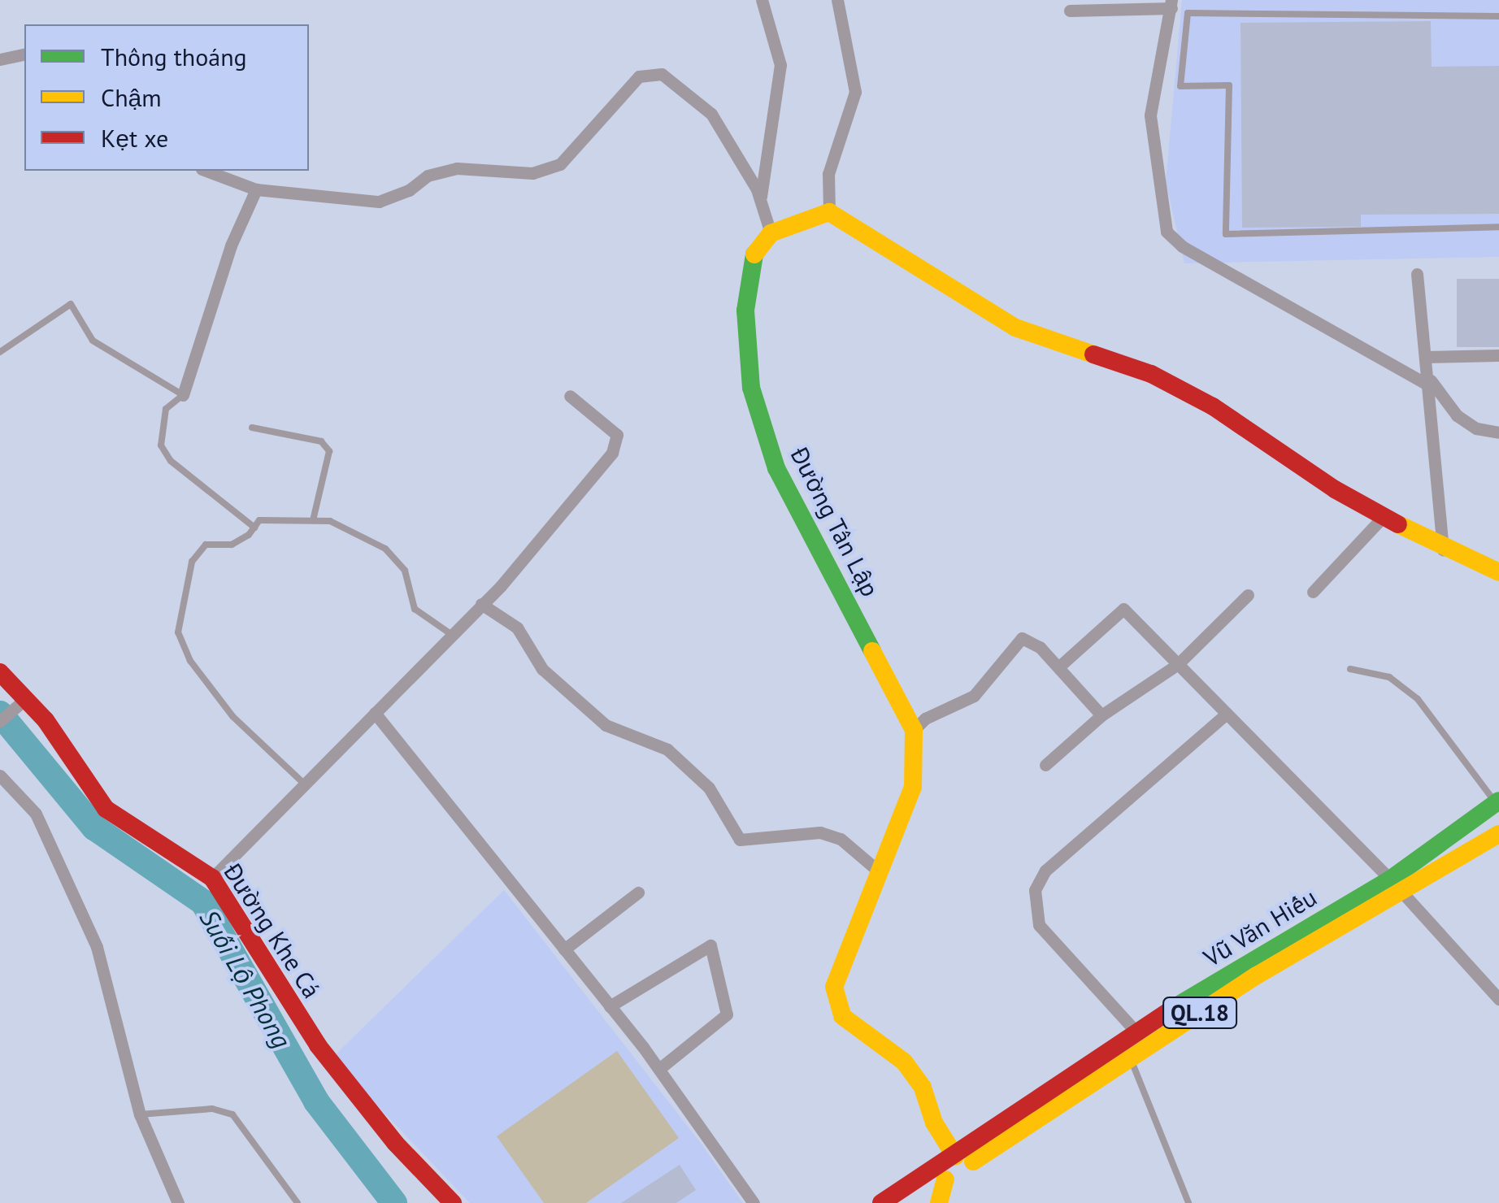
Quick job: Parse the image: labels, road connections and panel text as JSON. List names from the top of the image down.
{
  "streets": {
    "street": [
      "Đường Tân Lập",
      "Vũ Văn Hiếu",
      "Đường Khe Cá",
      "QL.18"
    ]
  },
  "crossings": [
    ["Đường Tân Lập", "Vũ Văn Hiếu"]
  ],
  "water": ["Suối Lộ Phong"],
  "legend": ["Thông thoáng", "Chậm", "Kẹt xe"]
}
